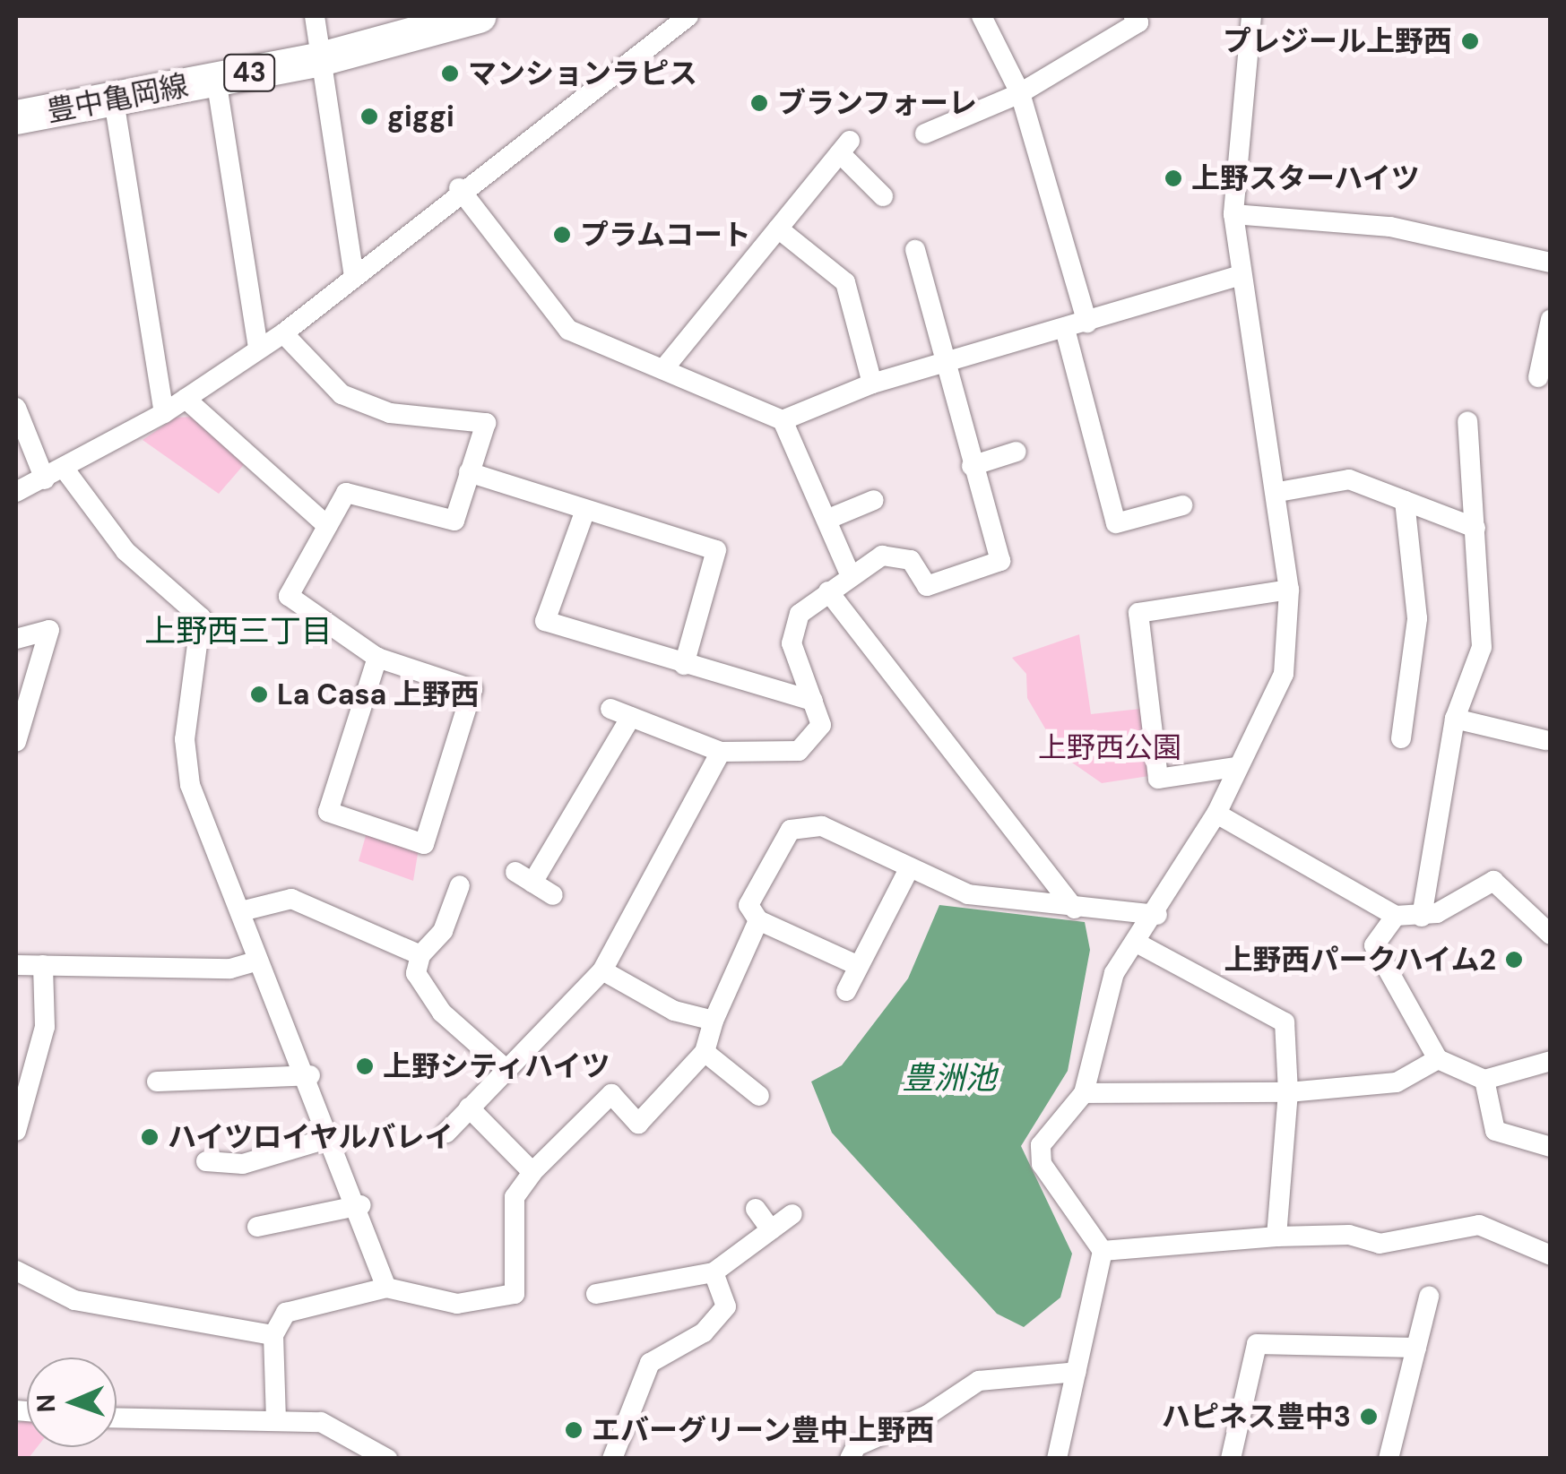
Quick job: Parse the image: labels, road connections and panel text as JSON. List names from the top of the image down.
{
  "streets": {
    "main road": ["43", "豊中亀岡線"]
  },
  "districts": ["上野西三丁目"],
  "water": ["豊洲池"],
  "parks": ["上野西公園"],
  "places": [
    "プレジール上野西",
    "マンションラピス",
    "ブランフォーレ",
    "giggi",
    "上野スターハイツ",
    "プラムコート",
    "La Casa 上野西",
    "上野西パークハイム2",
    "上野シティハイツ",
    "ハイツロイヤルバレイ",
    "ハピネス豊中3",
    "エバーグリーン豊中上野西"
  ],
  "north": "left"
}
